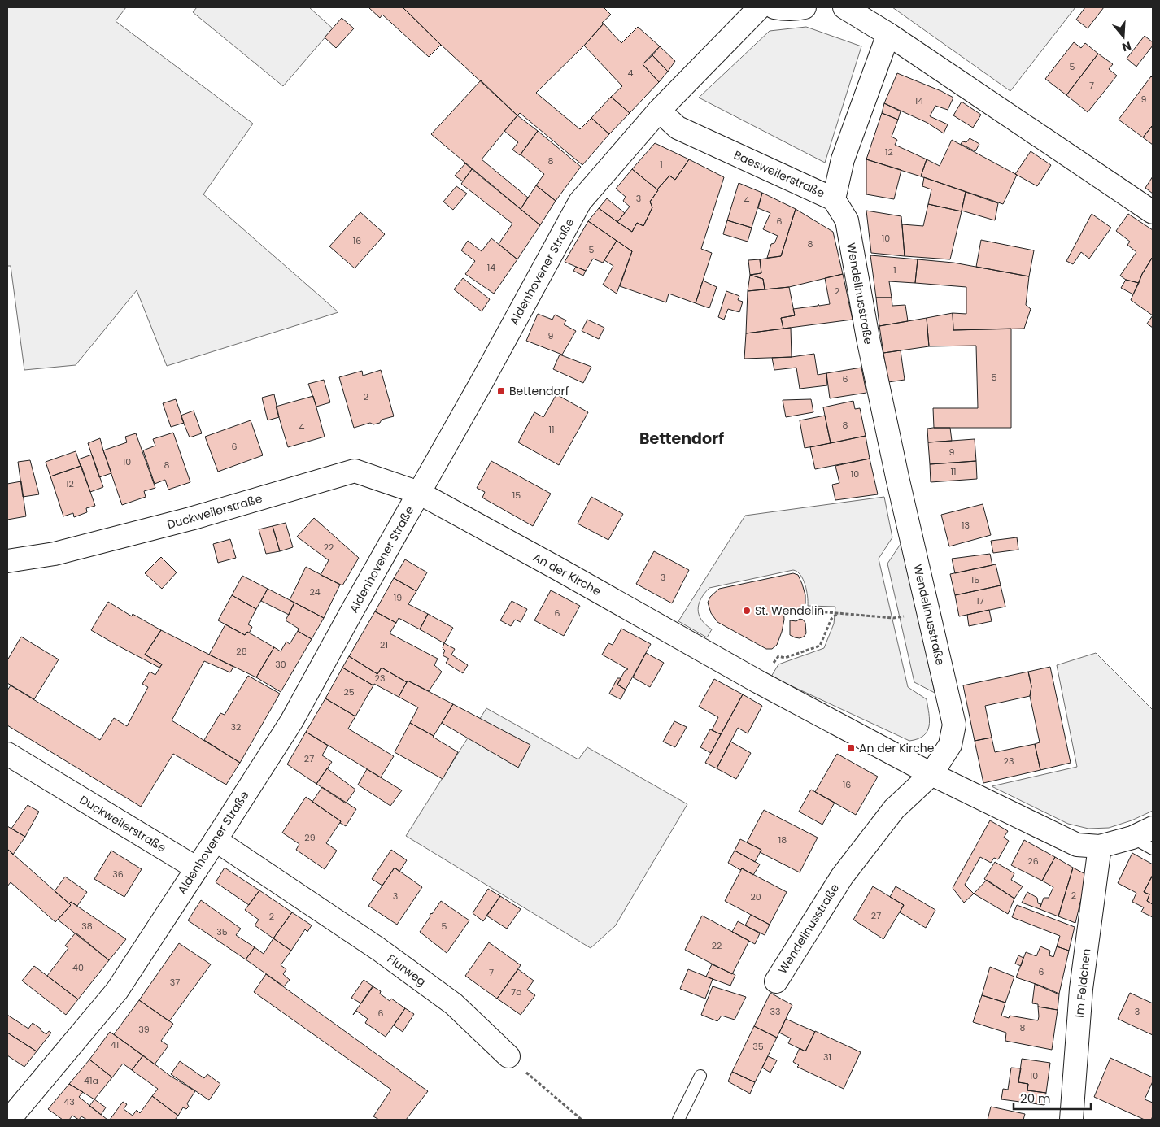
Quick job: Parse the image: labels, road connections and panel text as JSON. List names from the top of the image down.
{
  "streets": {
    "street": [
      "Baesweilerstraße",
      "Aldenhovener Straße",
      "Wendelinusstraße",
      "Duckweilerstraße",
      "An der Kirche",
      "Flurweg",
      "Im Feldchen"
    ]
  },
  "crossings": [
    ["Baesweilerstraße", "Aldenhovener Straße"],
    ["Baesweilerstraße", "Wendelinusstraße"],
    ["Aldenhovener Straße", "Duckweilerstraße"],
    ["Aldenhovener Straße", "An der Kirche"],
    ["Aldenhovener Straße", "Flurweg"],
    ["Wendelinusstraße", "An der Kirche"],
    ["Duckweilerstraße", "An der Kirche"],
    ["An der Kirche", "Im Feldchen"]
  ],
  "districts": ["Bettendorf"],
  "places": {
    "transit": ["Bettendorf", "An der Kirche"],
    "other": ["St. Wendelin"]
  },
  "house_numbers": [
    "5",
    "4",
    "7",
    "9",
    "14",
    "12",
    "8",
    "1",
    "3",
    "4",
    "6",
    "10",
    "16",
    "8",
    "5",
    "14",
    "1",
    "2",
    "9",
    "5",
    "6",
    "2",
    "8",
    "4",
    "11",
    "6",
    "9",
    "10",
    "8",
    "11",
    "10",
    "12",
    "15",
    "13",
    "22",
    "3",
    "15",
    "24",
    "19",
    "17",
    "6",
    "21",
    "28",
    "30",
    "23",
    "25",
    "32",
    "27",
    "23",
    "16",
    "29",
    "18",
    "26",
    "36",
    "2",
    "3",
    "20",
    "27",
    "2",
    "38",
    "5",
    "35",
    "22",
    "40",
    "6",
    "7",
    "37",
    "7a",
    "33",
    "3",
    "6",
    "8",
    "39",
    "41",
    "35",
    "31",
    "10",
    "41a",
    "43"
  ],
  "scale_bar": "20 m",
  "north": "bottom"
}
